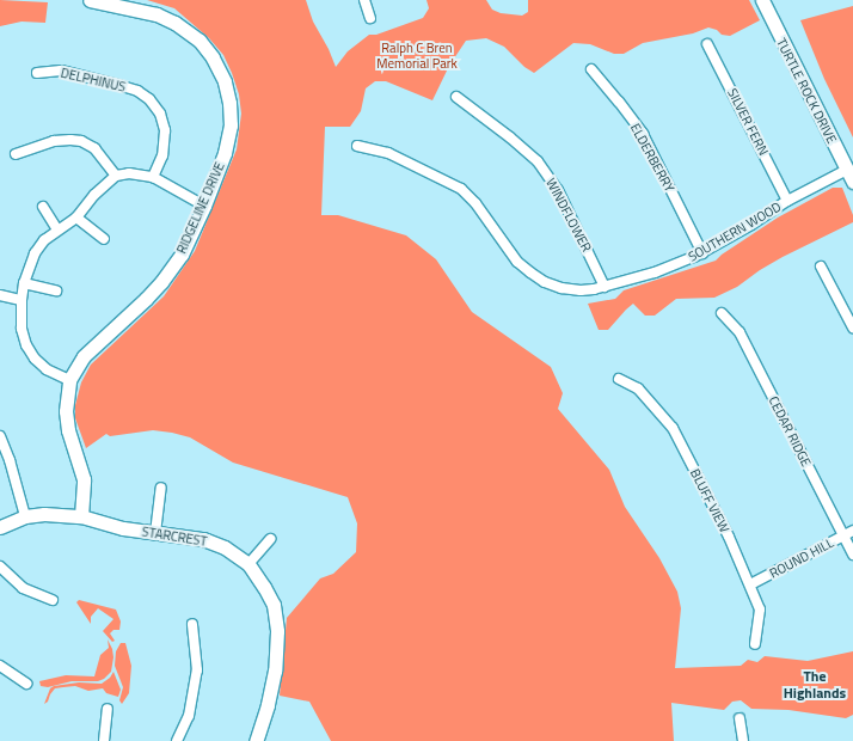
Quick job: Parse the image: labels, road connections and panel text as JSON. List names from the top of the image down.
{
  "streets": {
    "street": [
      "DELPHINUS",
      "TURTLE ROCK DRIVE",
      "SILVER FERN",
      "ELDERBERRY",
      "RIDGELINE DRIVE",
      "WINDFLOWER",
      "SOUTHERN WOOD",
      "CEDAR RIDGE",
      "BLUFF VIEW",
      "STARCREST",
      "ROUND HILL"
    ]
  },
  "crossings": [
    ["TURTLE ROCK DRIVE", "SOUTHERN WOOD"],
    ["SILVER FERN", "SOUTHERN WOOD"],
    ["ELDERBERRY", "SOUTHERN WOOD"],
    ["RIDGELINE DRIVE", "STARCREST"],
    ["WINDFLOWER", "SOUTHERN WOOD"],
    ["CEDAR RIDGE", "ROUND HILL"],
    ["BLUFF VIEW", "ROUND HILL"]
  ],
  "districts": ["The Highlands"],
  "parks": ["Ralph C Bren Memorial Park"]
}
